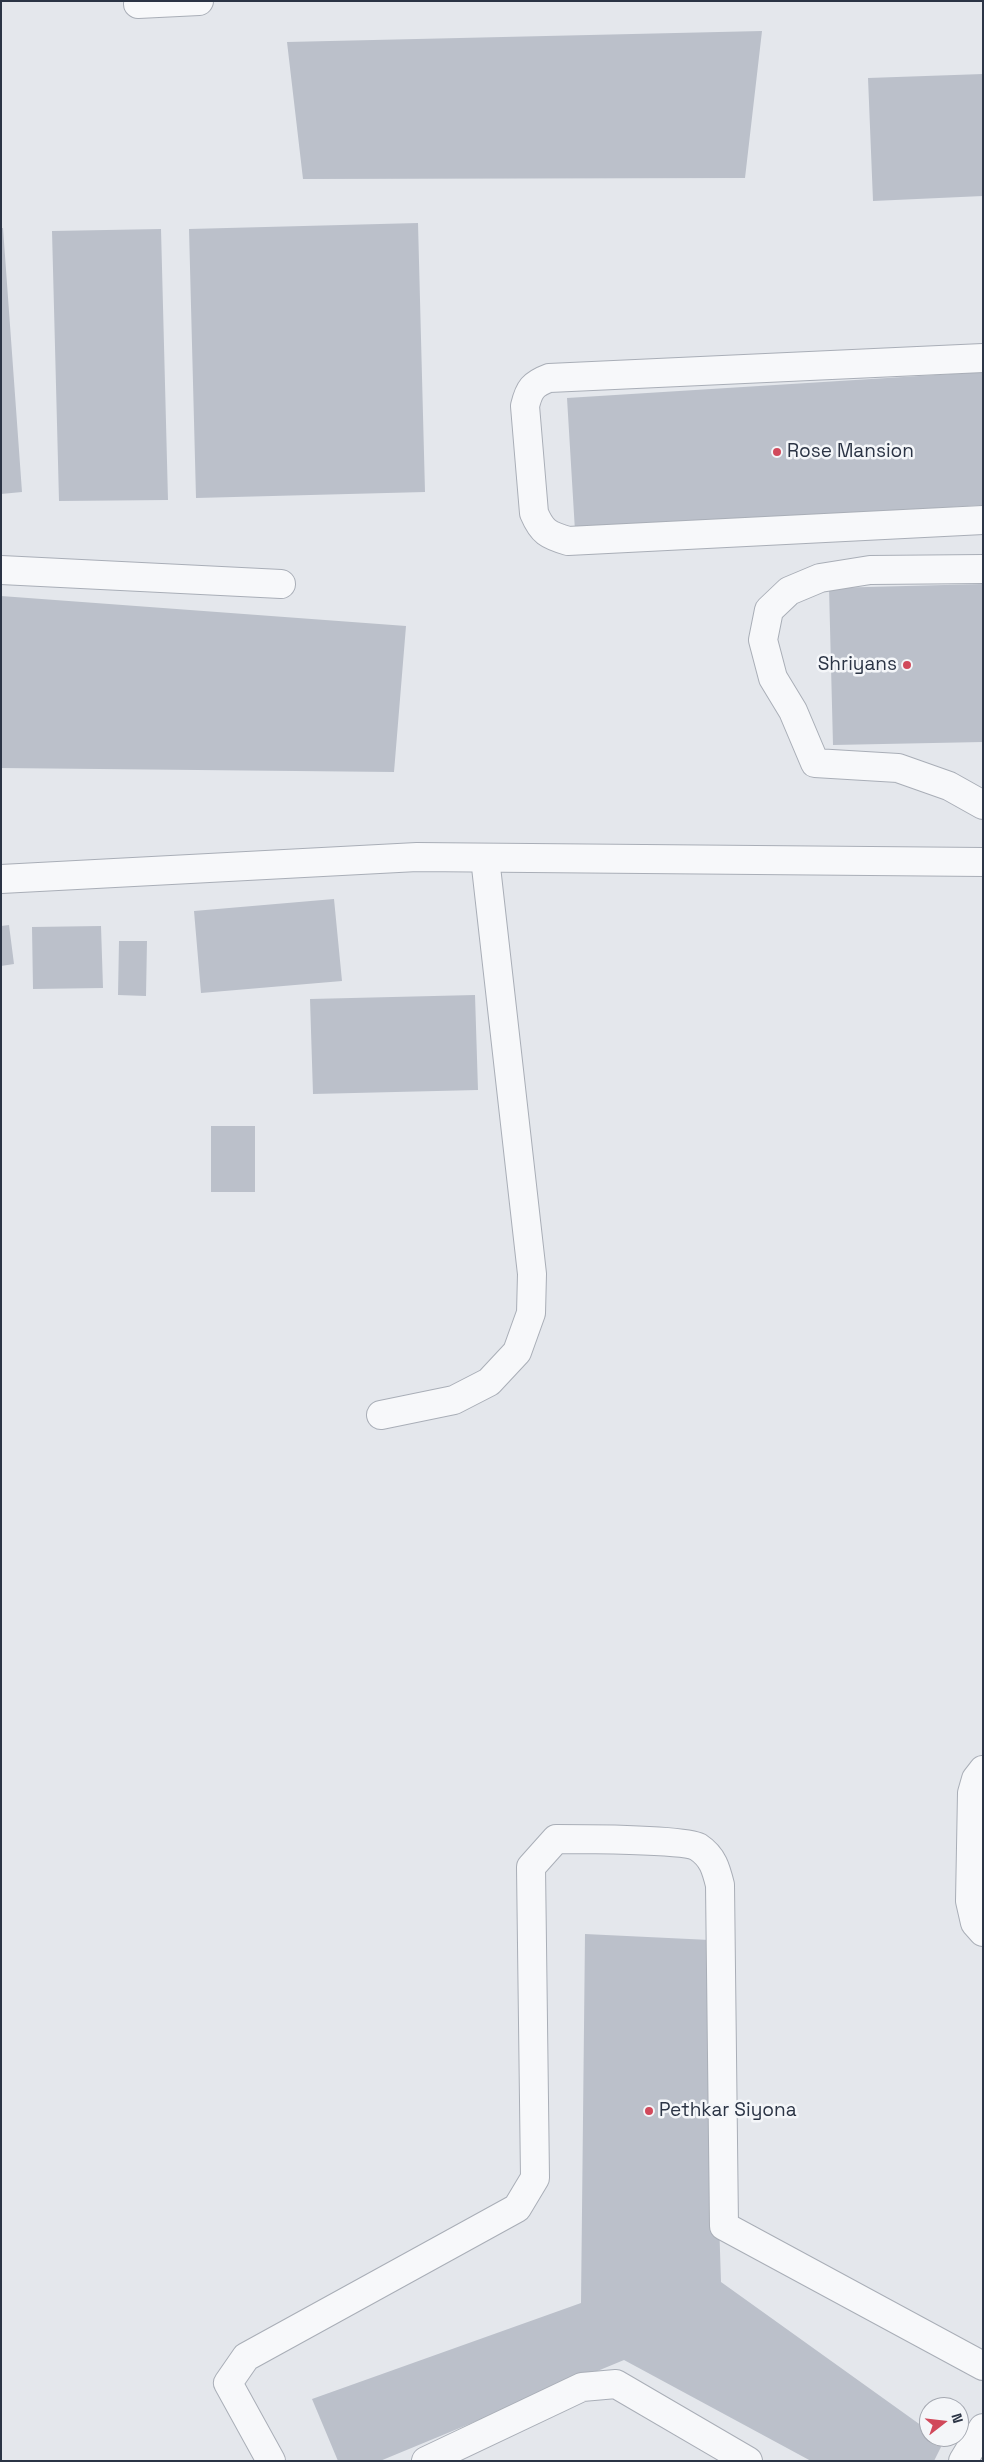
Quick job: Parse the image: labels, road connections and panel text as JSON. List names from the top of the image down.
{
  "places": ["Rose Mansion", "Shriyans", "Pethkar Siyona"],
  "north": "right"
}
